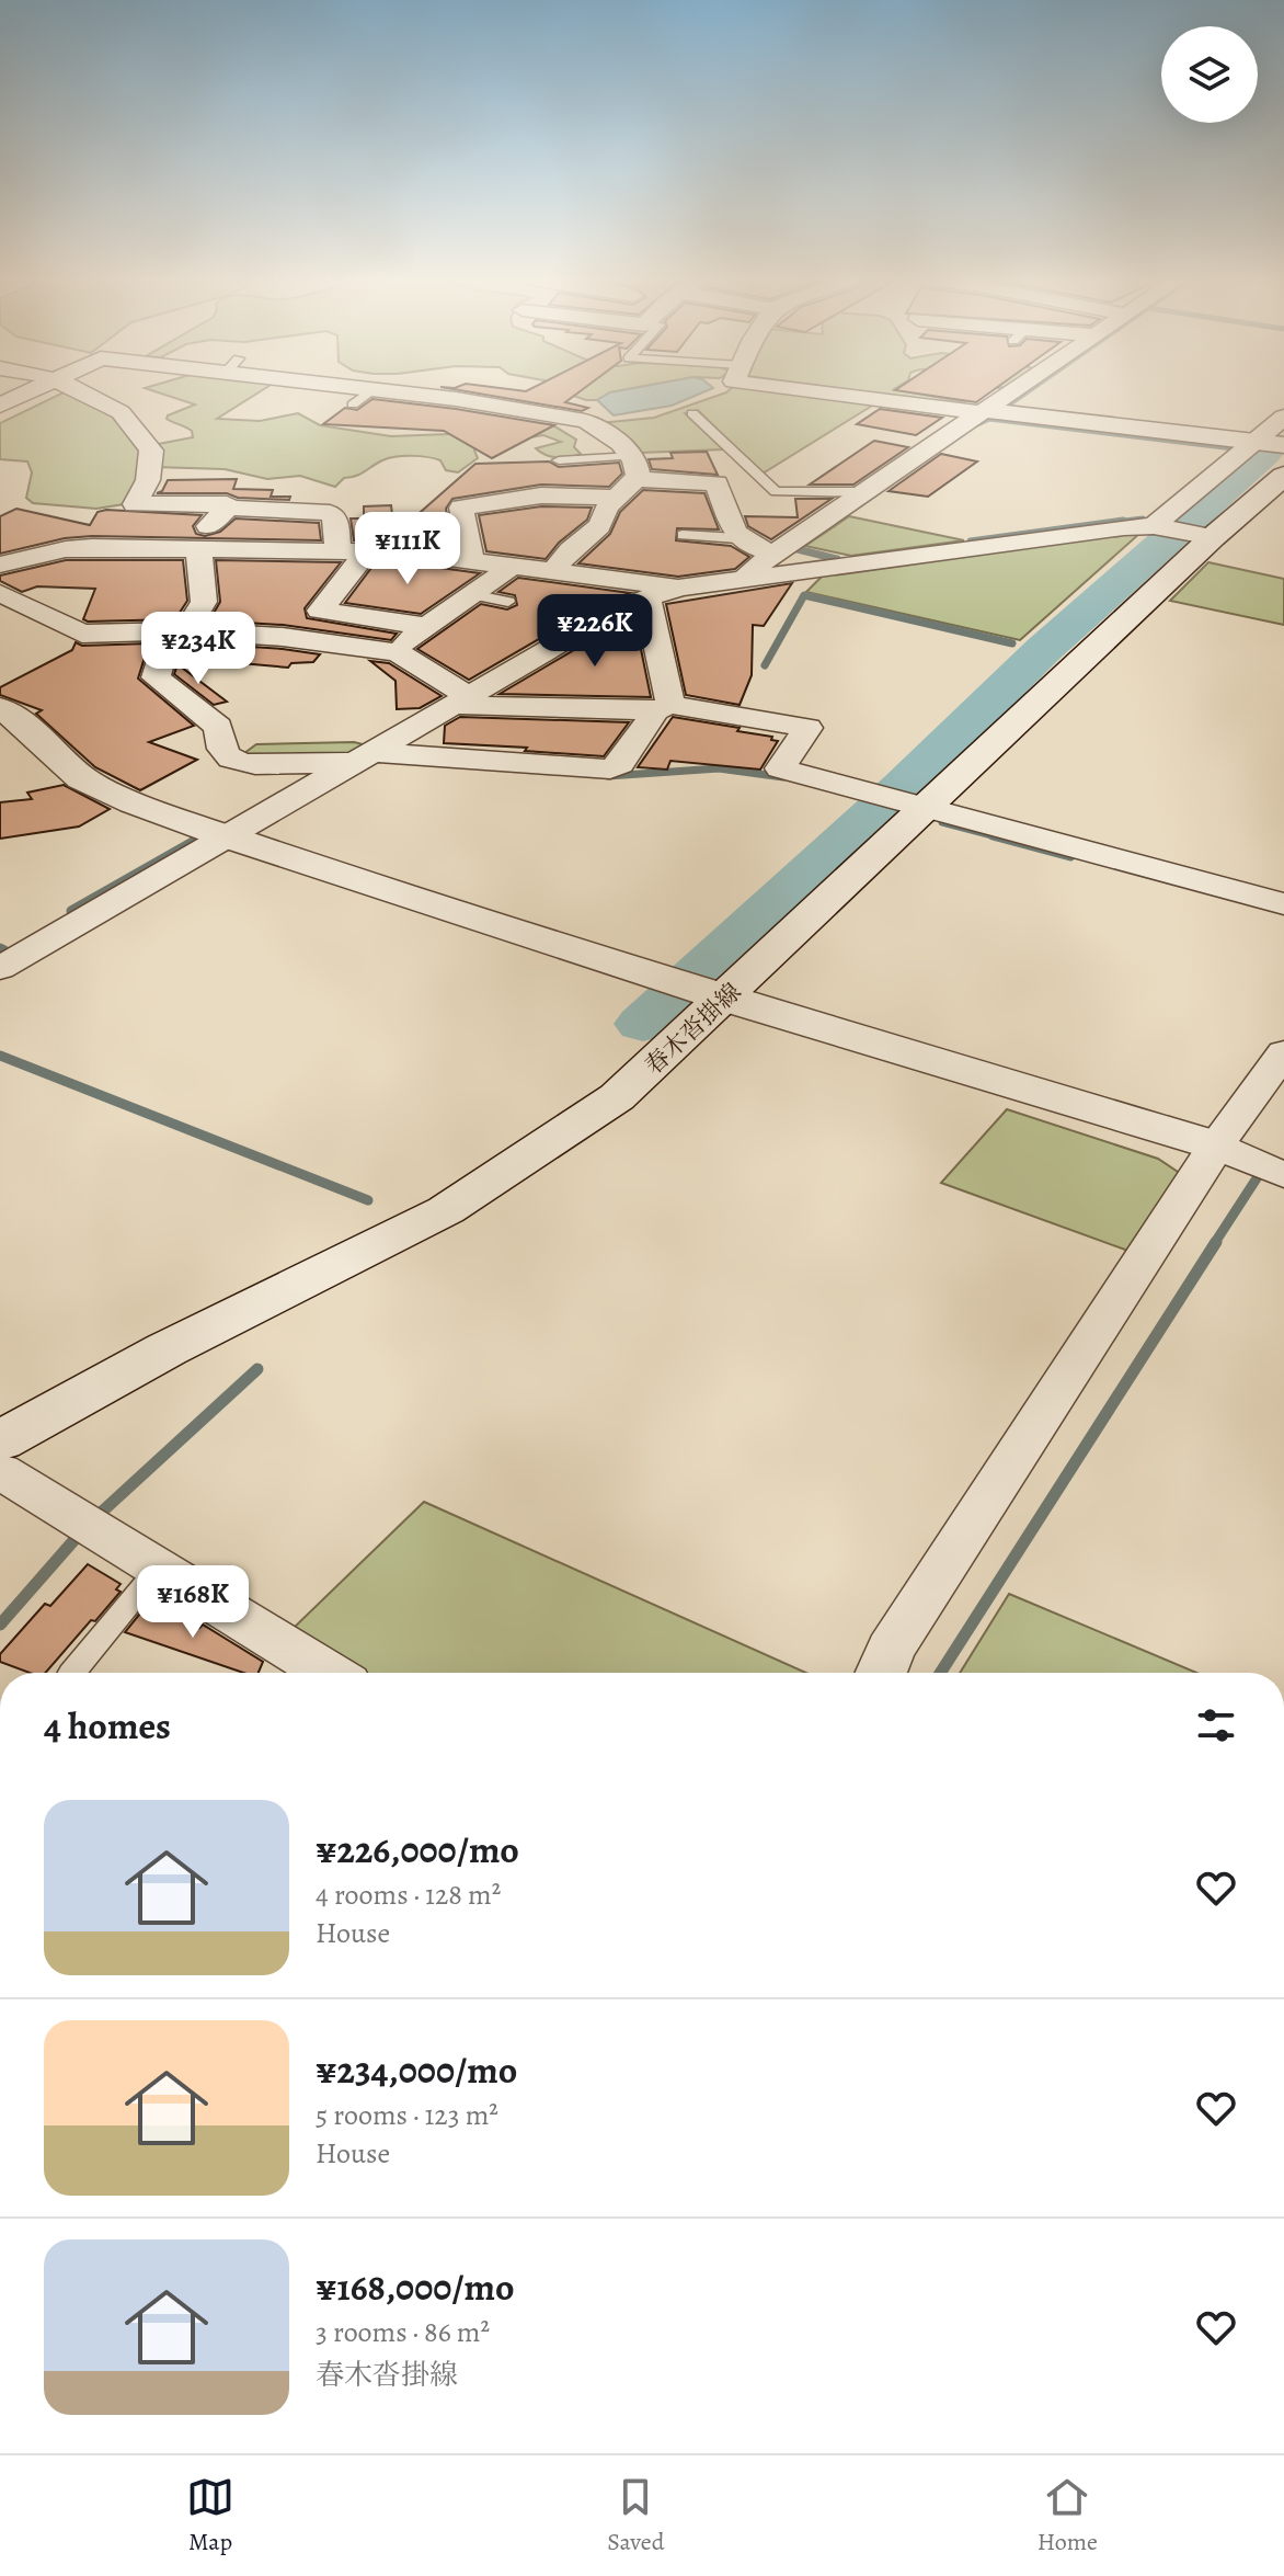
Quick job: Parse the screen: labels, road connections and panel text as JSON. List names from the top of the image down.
{
  "streets": {
    "main road": ["春木沓掛線"]
  },
  "page": {
    "price": [
      "¥111K",
      "¥226K",
      "¥234K",
      "¥168K"
    ],
    "heading": "4 homes",
    "list": [
      {
        "name": "¥226,000/mo",
        "note": "4 rooms · 128 m² · House"
      },
      {
        "name": "¥234,000/mo",
        "note": "5 rooms · 123 m² · House"
      },
      {
        "name": "¥168,000/mo",
        "note": "3 rooms · 86 m² · 春木沓掛線"
      }
    ],
    "tabs": ["Map", "Saved", "Home"]
  }
}
